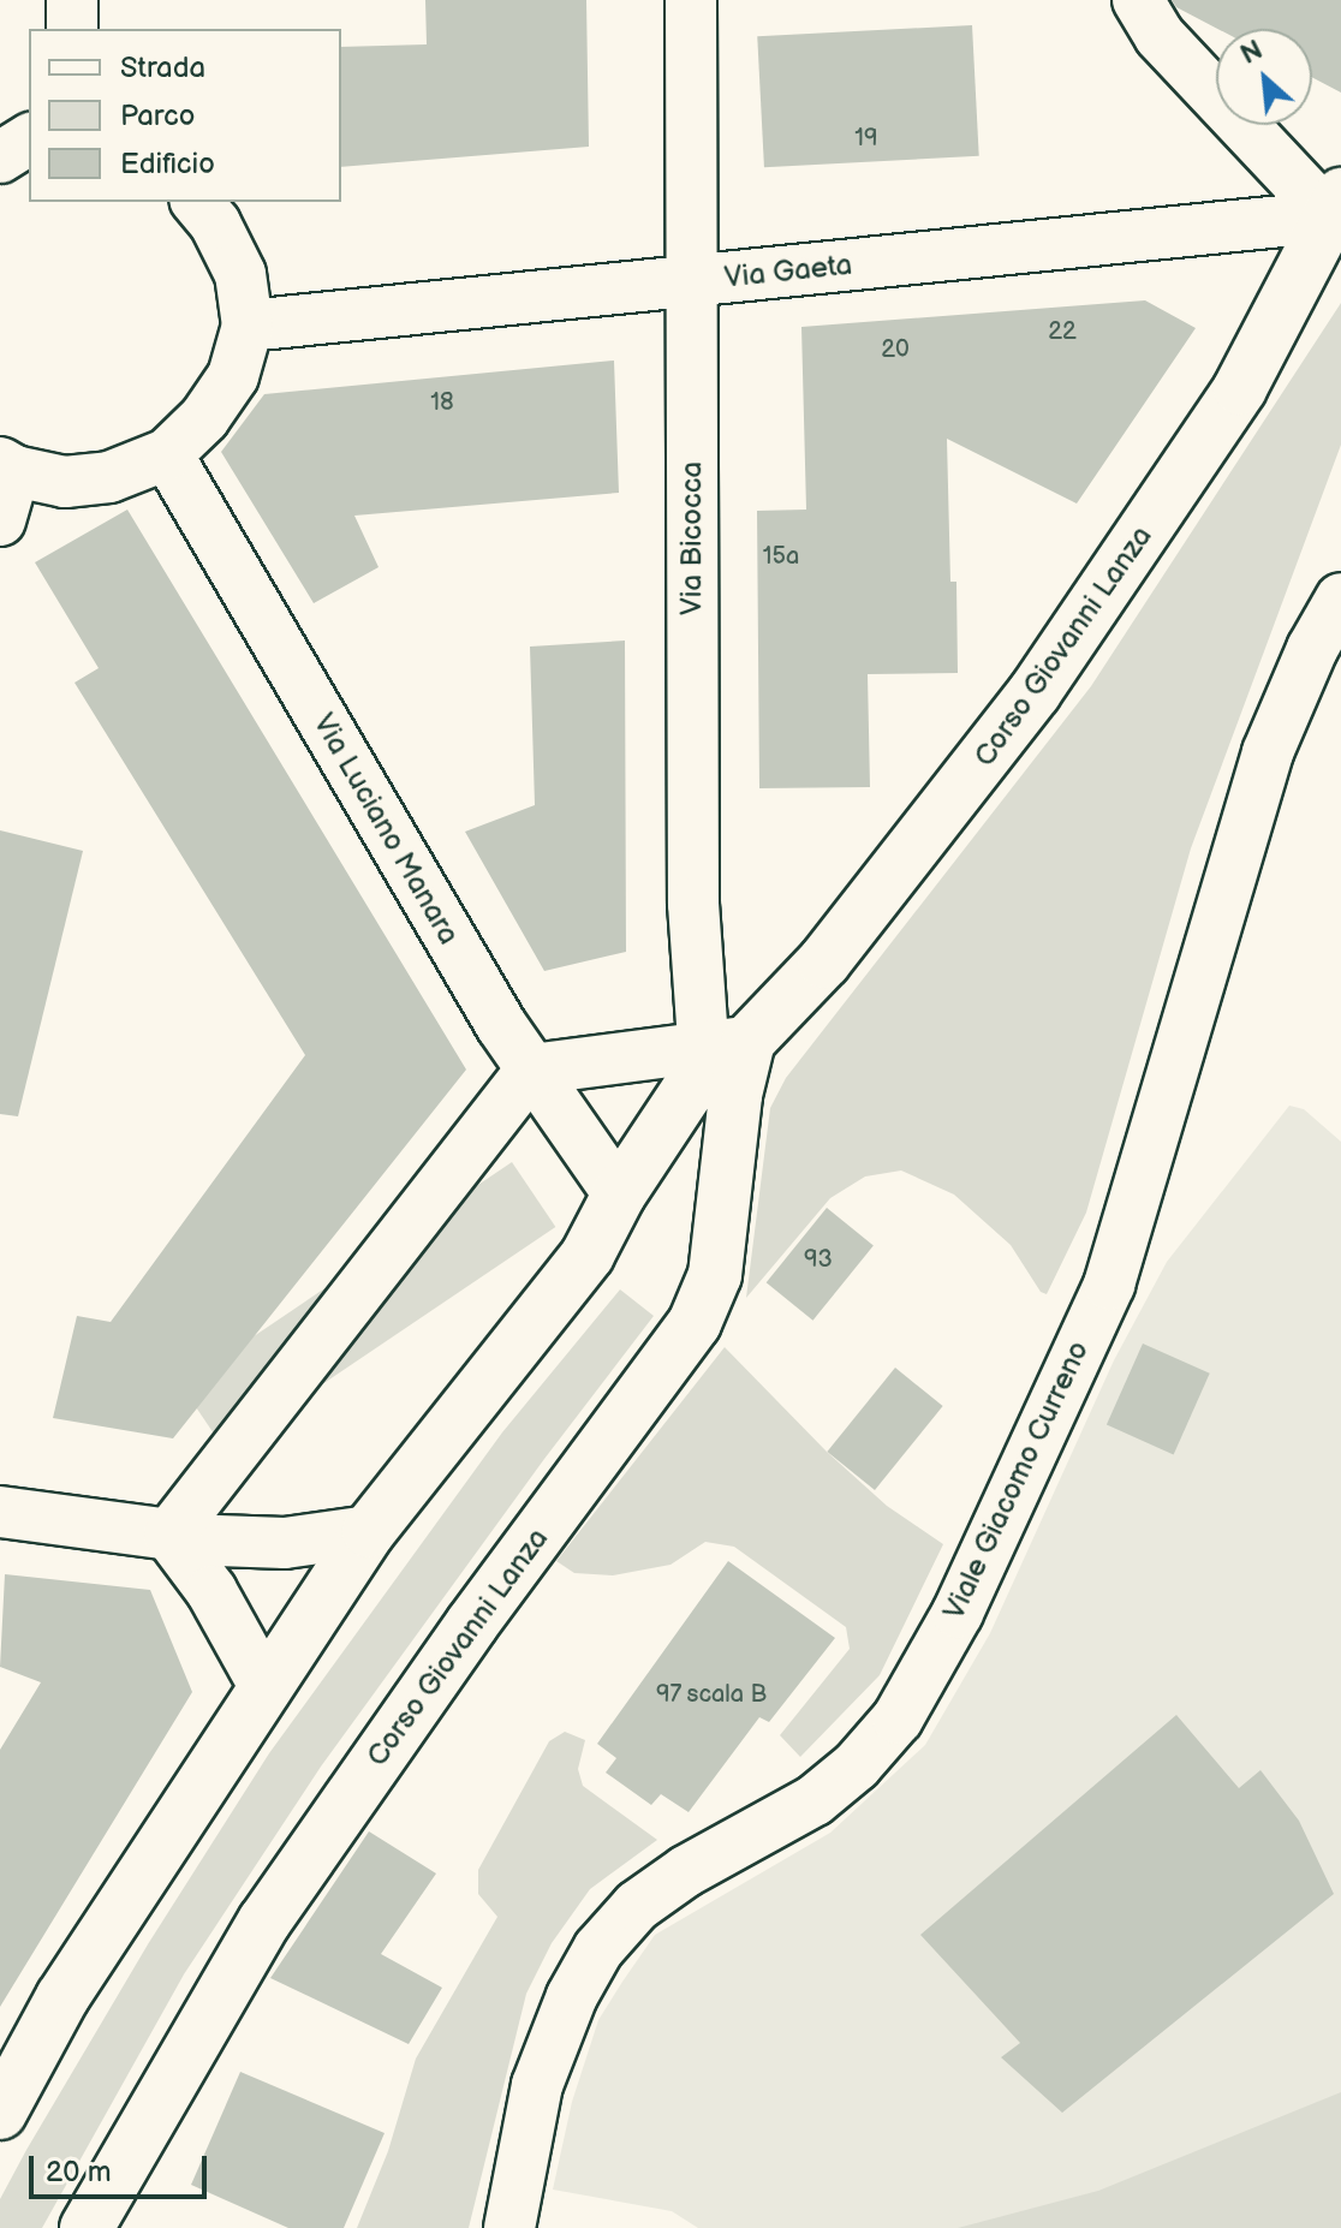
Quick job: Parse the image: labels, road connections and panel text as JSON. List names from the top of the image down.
{
  "streets": {
    "street": [
      "Via Gaeta",
      "Via Bicocca",
      "Corso Giovanni Lanza",
      "Via Luciano Manara",
      "Viale Giacomo Curreno"
    ]
  },
  "crossings": [
    ["Via Gaeta", "Via Bicocca"],
    ["Via Gaeta", "Corso Giovanni Lanza"],
    ["Via Bicocca", "Corso Giovanni Lanza"],
    ["Corso Giovanni Lanza", "Via Luciano Manara"]
  ],
  "house_numbers": [
    "19",
    "22",
    "20",
    "18",
    "15a",
    "93",
    "97 scala B"
  ],
  "legend": ["Strada", "Parco", "Edificio"],
  "scale_bar": "20 m",
  "north": "top left"
}
